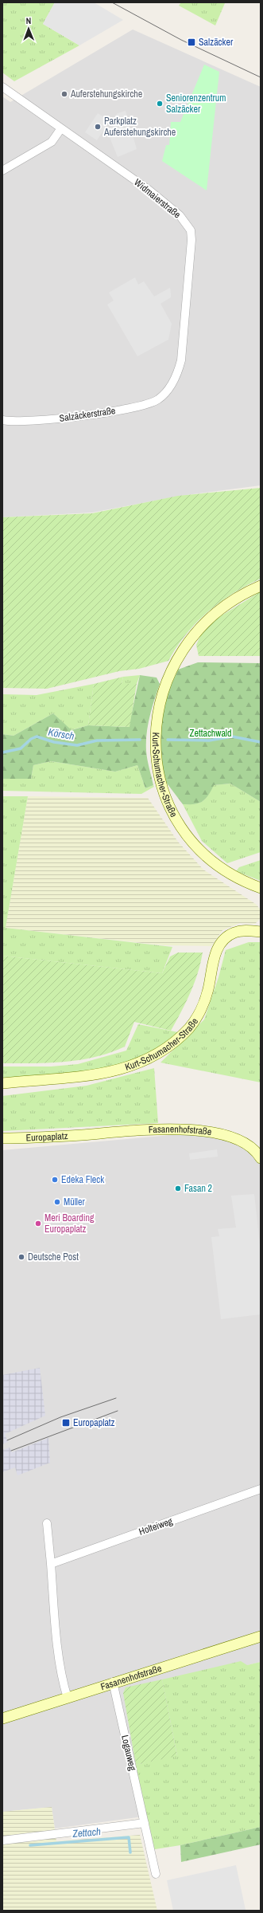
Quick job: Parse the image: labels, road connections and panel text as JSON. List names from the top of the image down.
{
  "streets": {
    "street": [
      "Widmaierstraße",
      "Salzäckerstraße",
      "Kurt-Schumacher-Straße",
      "Fasanenhofstraße",
      "Europaplatz",
      "Holteiweg",
      "Logauweg"
    ]
  },
  "crossings": [
    ["Widmaierstraße", "Salzäckerstraße"],
    ["Fasanenhofstraße", "Europaplatz"],
    ["Fasanenhofstraße", "Logauweg"]
  ],
  "water": ["Körsch", "Zettach"],
  "parks": ["Zettachwald"],
  "places": {
    "transit": ["Salzäcker", "Europaplatz"],
    "other": [
      "Auferstehungskirche",
      "Seniorenzentrum Salzäcker",
      "Parkplatz Auferstehungskirche",
      "Edeka Fleck",
      "Fasan 2",
      "Müller",
      "Meri Boarding Europaplatz",
      "Deutsche Post"
    ]
  },
  "north": "top"
}
